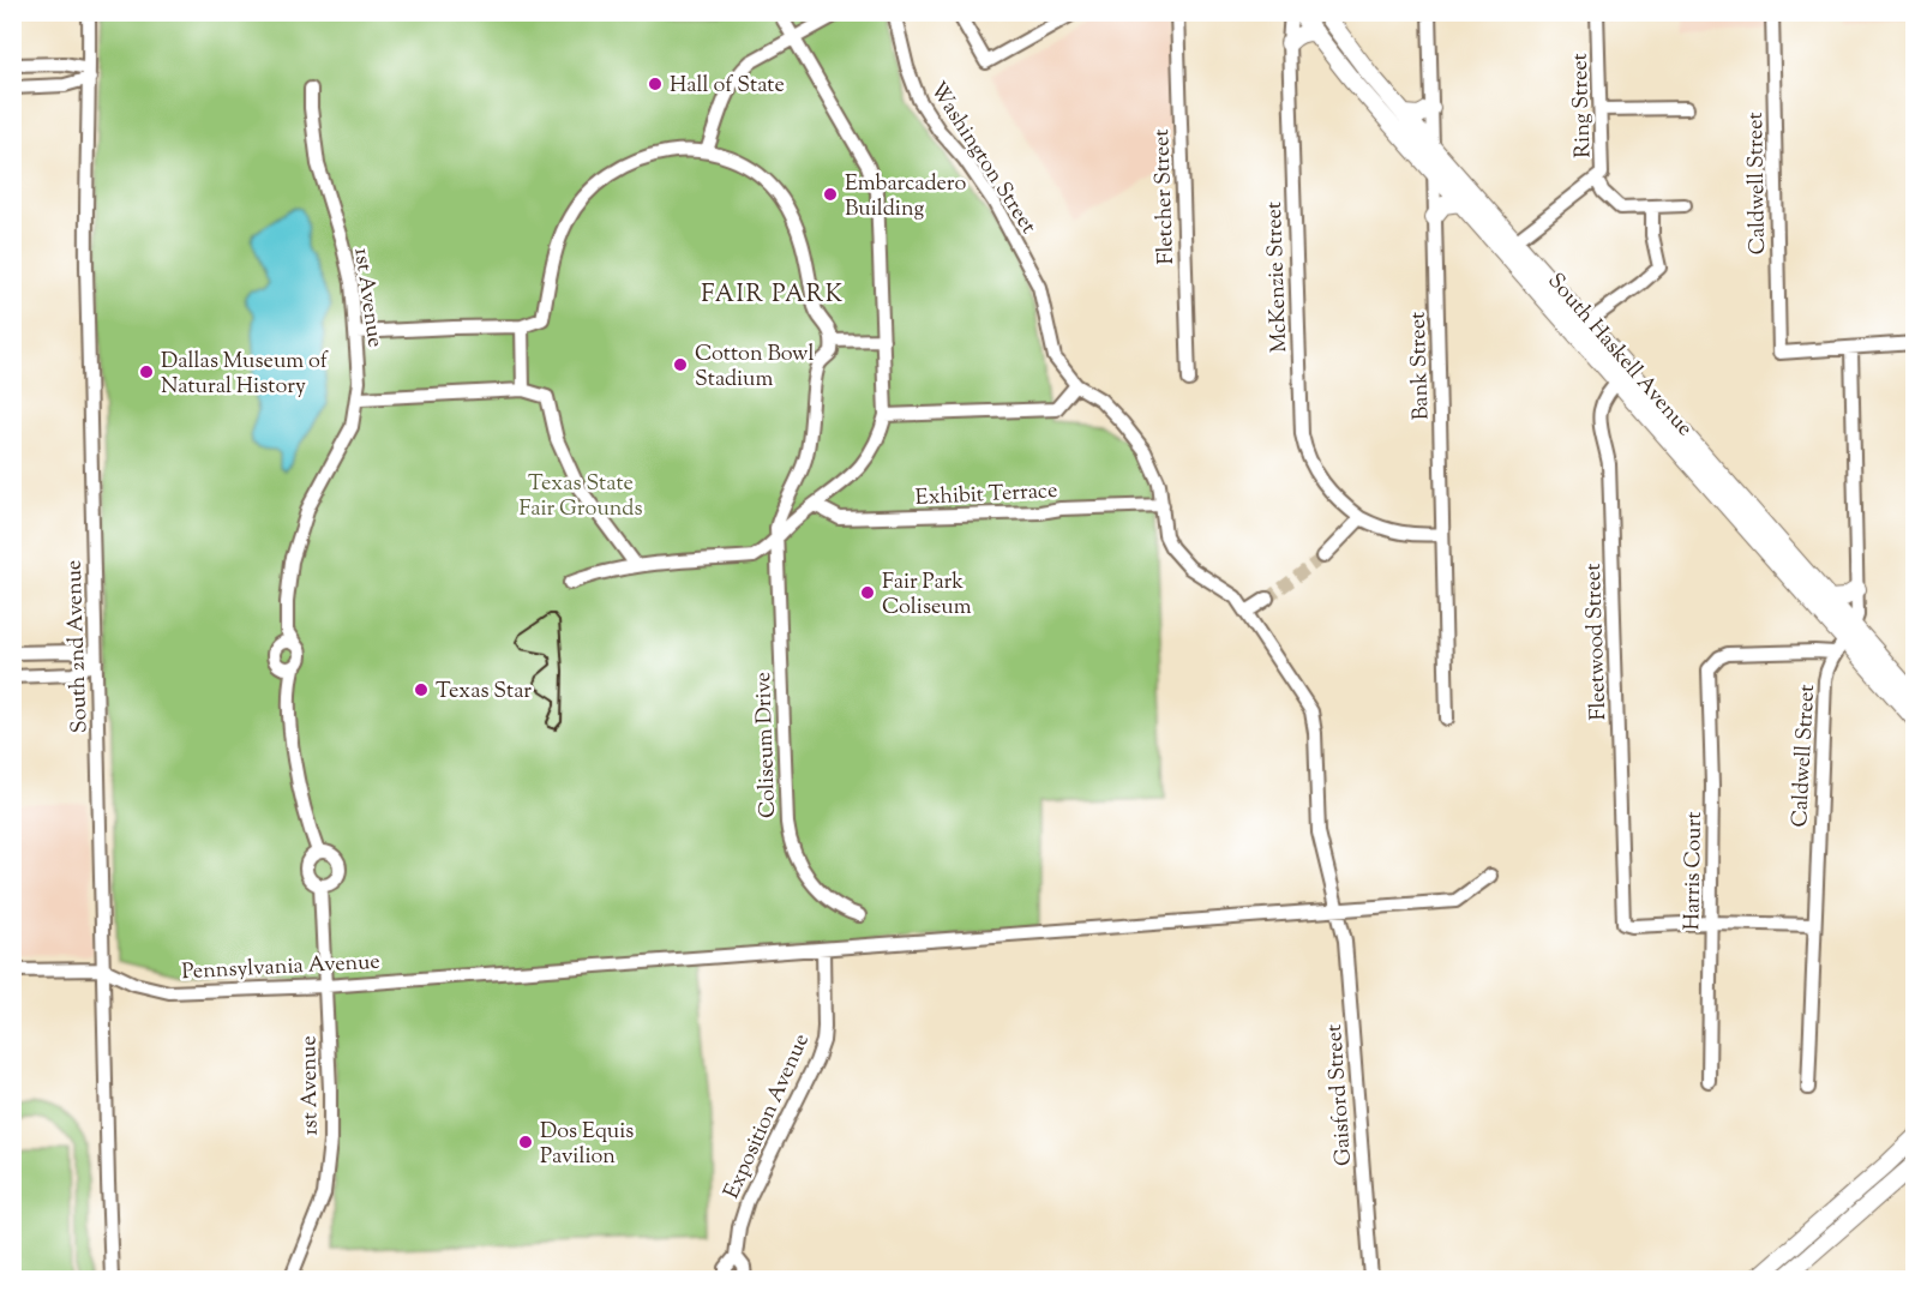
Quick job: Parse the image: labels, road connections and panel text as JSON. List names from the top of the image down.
{
  "streets": {
    "main road": ["South Haskell Avenue"],
    "street": [
      "Ring Street",
      "Washington Street",
      "Caldwell Street",
      "Fletcher Street",
      "McKenzie Street",
      "1st Avenue",
      "Bank Street",
      "Exhibit Terrace",
      "Fleetwood Street",
      "South 2nd Avenue",
      "Coliseum Drive",
      "Harris Court",
      "Pennsylvania Avenue",
      "Gaisford Street",
      "Exposition Avenue"
    ]
  },
  "crossings": [
    ["Ring Street", "South Haskell Avenue"],
    ["Washington Street", "Exhibit Terrace"],
    ["Washington Street", "Pennsylvania Avenue"],
    ["Washington Street", "Gaisford Street"],
    ["Caldwell Street", "South Haskell Avenue"],
    ["Caldwell Street", "Harris Court"],
    ["McKenzie Street", "Bank Street"],
    ["1st Avenue", "Pennsylvania Avenue"],
    ["South Haskell Avenue", "Bank Street"],
    ["South Haskell Avenue", "Fleetwood Street"],
    ["South Haskell Avenue", "Harris Court"],
    ["Fleetwood Street", "Harris Court"],
    ["South 2nd Avenue", "Pennsylvania Avenue"],
    ["Pennsylvania Avenue", "Gaisford Street"],
    ["Pennsylvania Avenue", "Exposition Avenue"]
  ],
  "districts": ["FAIR PARK"],
  "parks": ["Texas State Fair Grounds"],
  "places": [
    "Hall of State",
    "Embarcadero Building",
    "Cotton Bowl Stadium",
    "Dallas Museum of Natural History",
    "Fair Park Coliseum",
    "Texas Star",
    "Dos Equis Pavilion"
  ]
}
